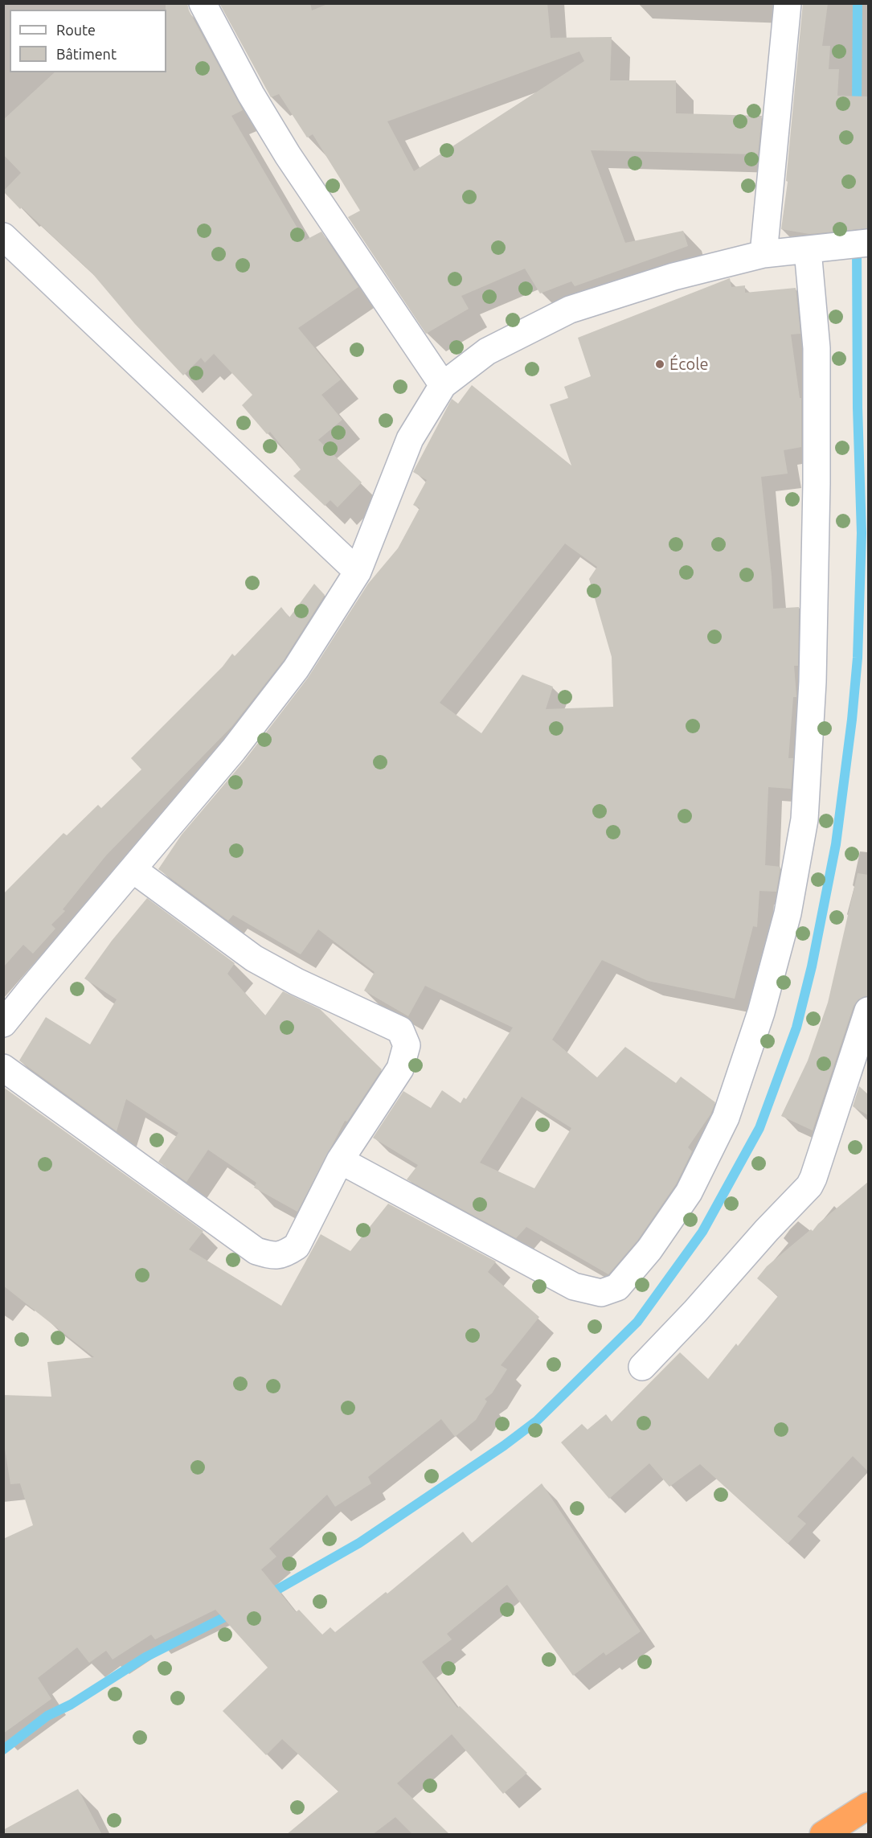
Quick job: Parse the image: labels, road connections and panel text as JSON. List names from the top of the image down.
{
  "places": ["École"],
  "legend": ["Route", "Bâtiment"]
}
